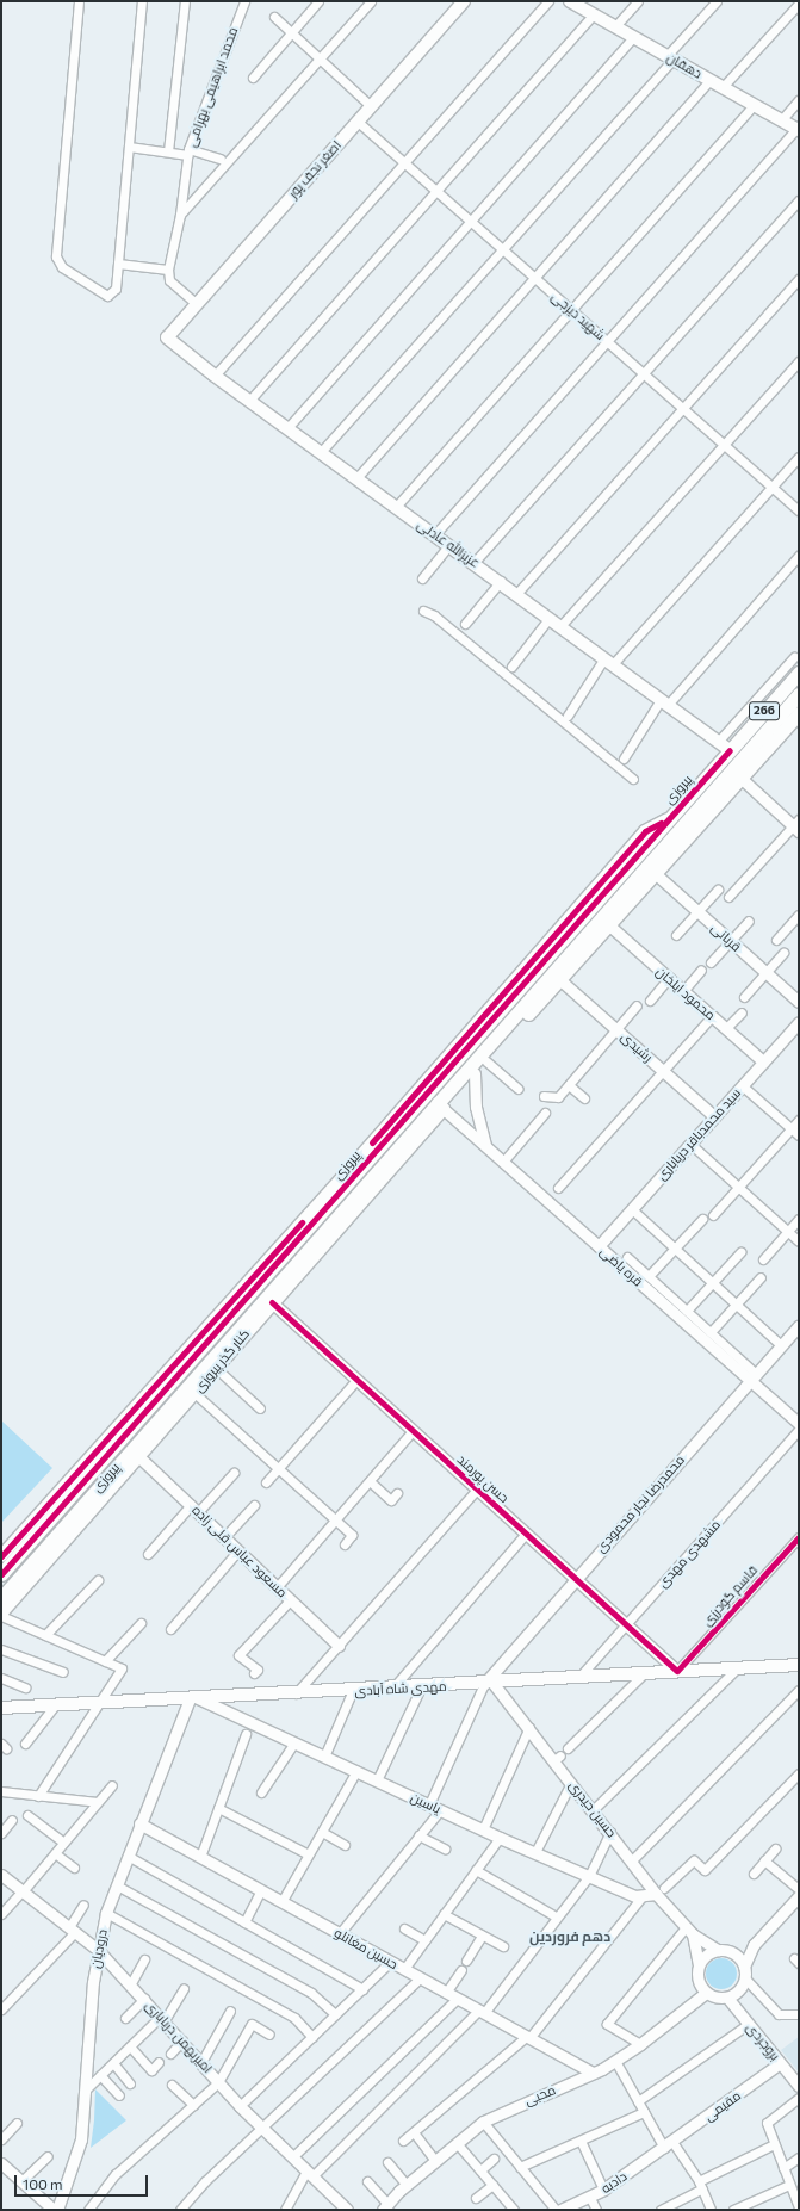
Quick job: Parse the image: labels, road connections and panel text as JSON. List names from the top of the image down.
{
  "streets": {
    "main road": [
      "دهقان",
      "اصغر نجف پور",
      "عزیزالله عادلی",
      "266",
      "پیروزی",
      "کنار گذر پیروزی",
      "مهدی شاه آبادی"
    ],
    "street": [
      "محمد ابراهیمی بهرامی",
      "شهید دیزجی",
      "قربانی",
      "محمود ایلخان",
      "رشیدی",
      "سید محمدباقر دریاباری",
      "قره یاضی",
      "حسن پورمند",
      "محمدرضا نجار محمودی",
      "مسعود عباس قلی زاده",
      "مشهدی مهدی",
      "قاسم گودرزی",
      "یاسین",
      "حسین حیدری",
      "درودیان",
      "حسین مغانلو",
      "امیربهمن دریاباری",
      "بروجردی",
      "محبی",
      "مقیمی",
      "دادبه"
    ]
  },
  "crossings": [
    ["اصغر نجف پور", "شهید دیزجی"],
    ["اصغر نجف پور", "عزیزالله عادلی"],
    ["عزیزالله عادلی", "پیروزی"],
    ["پیروزی", "قره یاضی"],
    ["پیروزی", "کنار گذر پیروزی"],
    ["پیروزی", "حسن پورمند"],
    ["پیروزی", "مسعود عباس قلی زاده"],
    ["محمود ایلخان", "سید محمدباقر دریاباری"],
    ["رشیدی", "سید محمدباقر دریاباری"],
    ["سید محمدباقر دریاباری", "قره یاضی"],
    ["قره یاضی", "محمدرضا نجار محمودی"],
    ["کنار گذر پیروزی", "حسن پورمند"],
    ["حسن پورمند", "محمدرضا نجار محمودی"],
    ["حسن پورمند", "مشهدی مهدی"],
    ["حسن پورمند", "قاسم گودرزی"],
    ["حسن پورمند", "مهدی شاه آبادی"],
    ["محمدرضا نجار محمودی", "مهدی شاه آبادی"],
    ["محمدرضا نجار محمودی", "حسین حیدری"],
    ["مشهدی مهدی", "مهدی شاه آبادی"],
    ["قاسم گودرزی", "مهدی شاه آبادی"],
    ["مهدی شاه آبادی", "یاسین"],
    ["مهدی شاه آبادی", "حسین حیدری"],
    ["مهدی شاه آبادی", "درودیان"],
    ["یاسین", "درودیان"],
    ["درودیان", "حسین مغانلو"],
    ["درودیان", "امیربهمن دریاباری"],
    ["حسین مغانلو", "محبی"],
    ["بروجردی", "محبی"],
    ["بروجردی", "مقیمی"],
    ["مقیمی", "دادبه"]
  ],
  "districts": ["دهم فروردین"],
  "scale_bar": "100 m"
}
